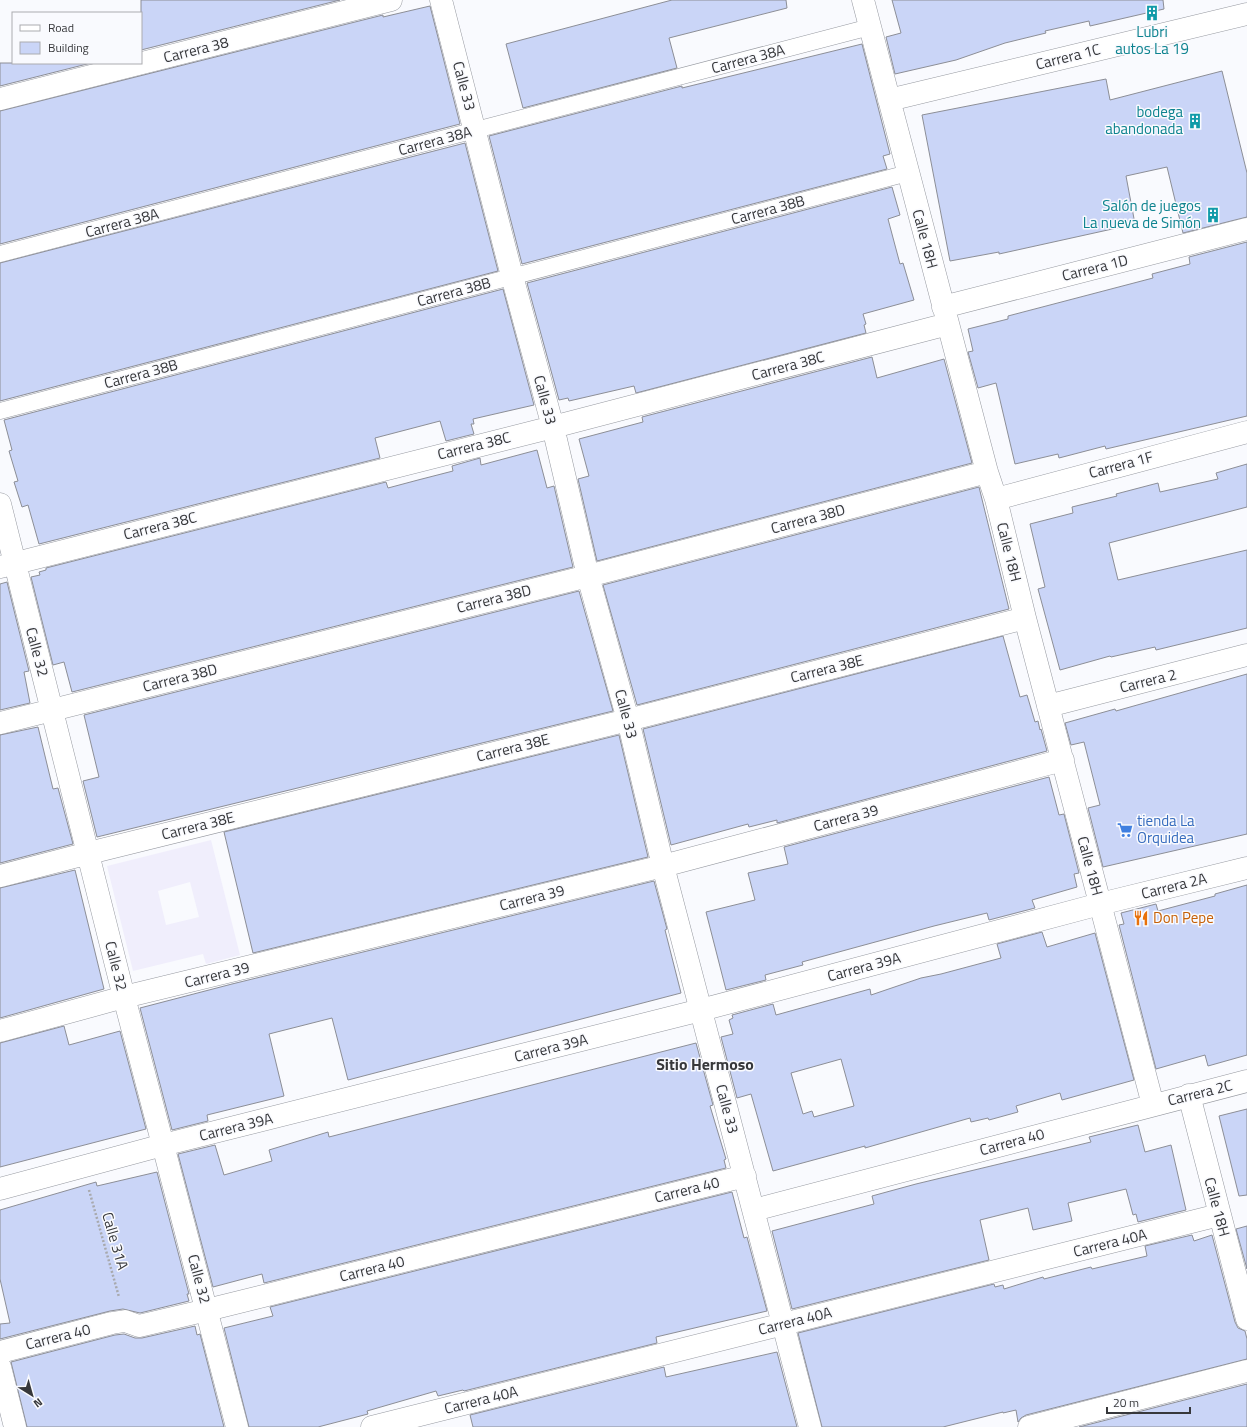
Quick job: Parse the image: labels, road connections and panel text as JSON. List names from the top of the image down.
{
  "streets": {
    "street": [
      "Carrera 38",
      "Carrera 1C",
      "Carrera 38A",
      "Calle 33",
      "Carrera 38B",
      "Calle 18H",
      "Carrera 1D",
      "Carrera 38C",
      "Carrera 1F",
      "Carrera 38D",
      "Calle 32",
      "Carrera 38E",
      "Carrera 2",
      "Carrera 39",
      "Carrera 2A",
      "Carrera 39A",
      "Carrera 2C",
      "Carrera 40",
      "Carrera 40A"
    ],
    "path": ["Calle 31A"]
  },
  "crossings": [
    ["Carrera 1C", "Calle 18H"],
    ["Carrera 38A", "Calle 33"],
    ["Carrera 38A", "Calle 18H"],
    ["Calle 33", "Carrera 38B"],
    ["Calle 33", "Carrera 38C"],
    ["Calle 33", "Carrera 38D"],
    ["Calle 33", "Carrera 38E"],
    ["Calle 33", "Carrera 39"],
    ["Calle 33", "Carrera 39A"],
    ["Calle 33", "Carrera 40"],
    ["Calle 33", "Carrera 40A"],
    ["Carrera 38B", "Calle 18H"],
    ["Calle 18H", "Carrera 1D"],
    ["Calle 18H", "Carrera 38C"],
    ["Calle 18H", "Carrera 1F"],
    ["Calle 18H", "Carrera 38D"],
    ["Calle 18H", "Carrera 38E"],
    ["Calle 18H", "Carrera 2"],
    ["Calle 18H", "Carrera 39"],
    ["Calle 18H", "Carrera 2A"],
    ["Calle 18H", "Carrera 39A"],
    ["Calle 18H", "Carrera 2C"],
    ["Calle 18H", "Carrera 40"],
    ["Calle 18H", "Carrera 40A"],
    ["Carrera 1D", "Carrera 38C"],
    ["Carrera 38C", "Calle 32"],
    ["Carrera 38D", "Calle 32"],
    ["Calle 32", "Carrera 38E"],
    ["Calle 32", "Carrera 39"],
    ["Calle 32", "Carrera 39A"],
    ["Calle 32", "Carrera 40"],
    ["Carrera 2A", "Carrera 39A"],
    ["Carrera 39A", "Calle 31A"],
    ["Carrera 2C", "Carrera 40"],
    ["Carrera 40", "Calle 31A"]
  ],
  "districts": ["Sitio Hermoso"],
  "places": {
    "building": ["Lubri autos La 19", "bodega abandonada", "Salón de juegos La nueva de Simón"],
    "supermarket": ["tienda La Orquidea"],
    "restaurant": ["Don Pepe"]
  },
  "legend": ["Road", "Building"],
  "scale_bar": "20 m",
  "north": "bottom right"
}
